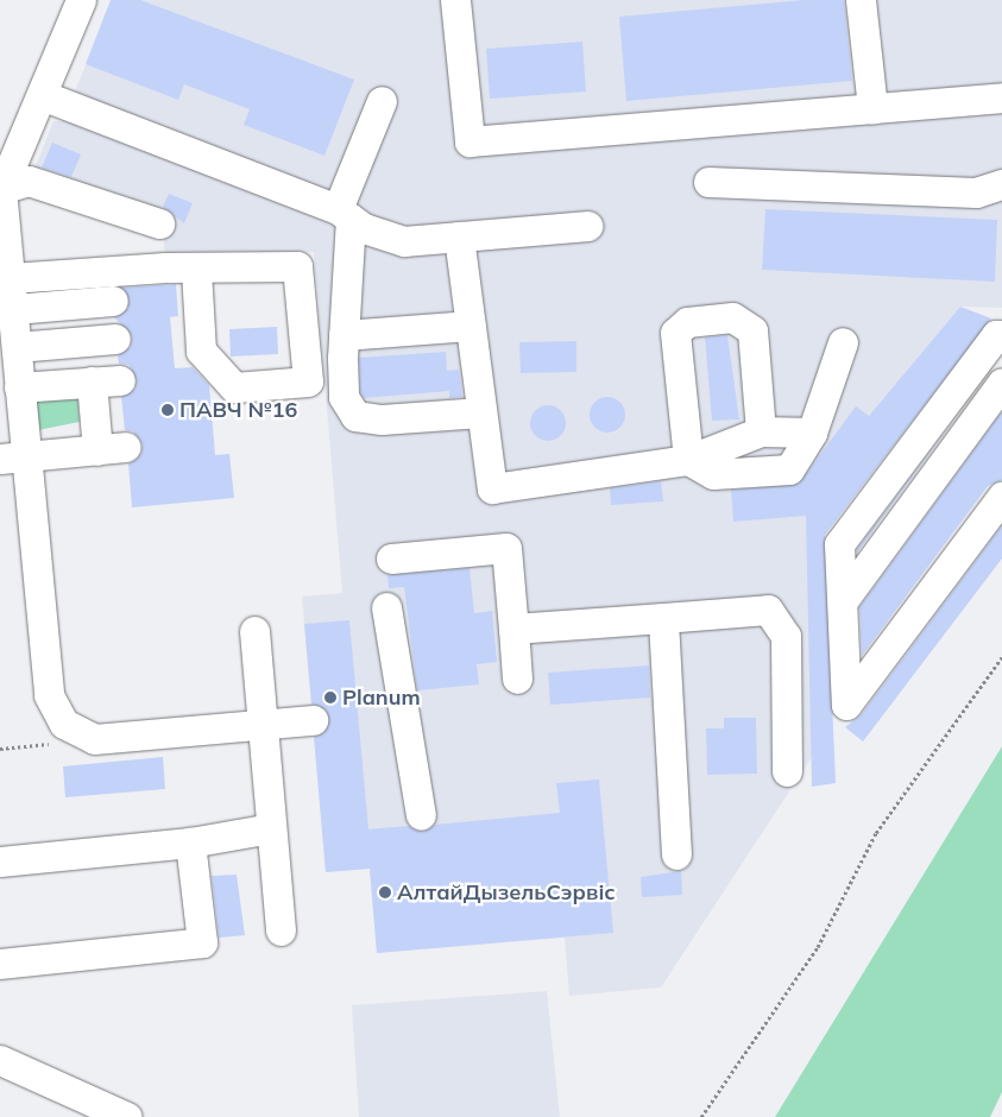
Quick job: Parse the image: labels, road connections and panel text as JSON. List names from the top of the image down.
{
  "places": ["ПАВЧ №16", "Planum", "АлтайДызельСэрвіс"]
}
